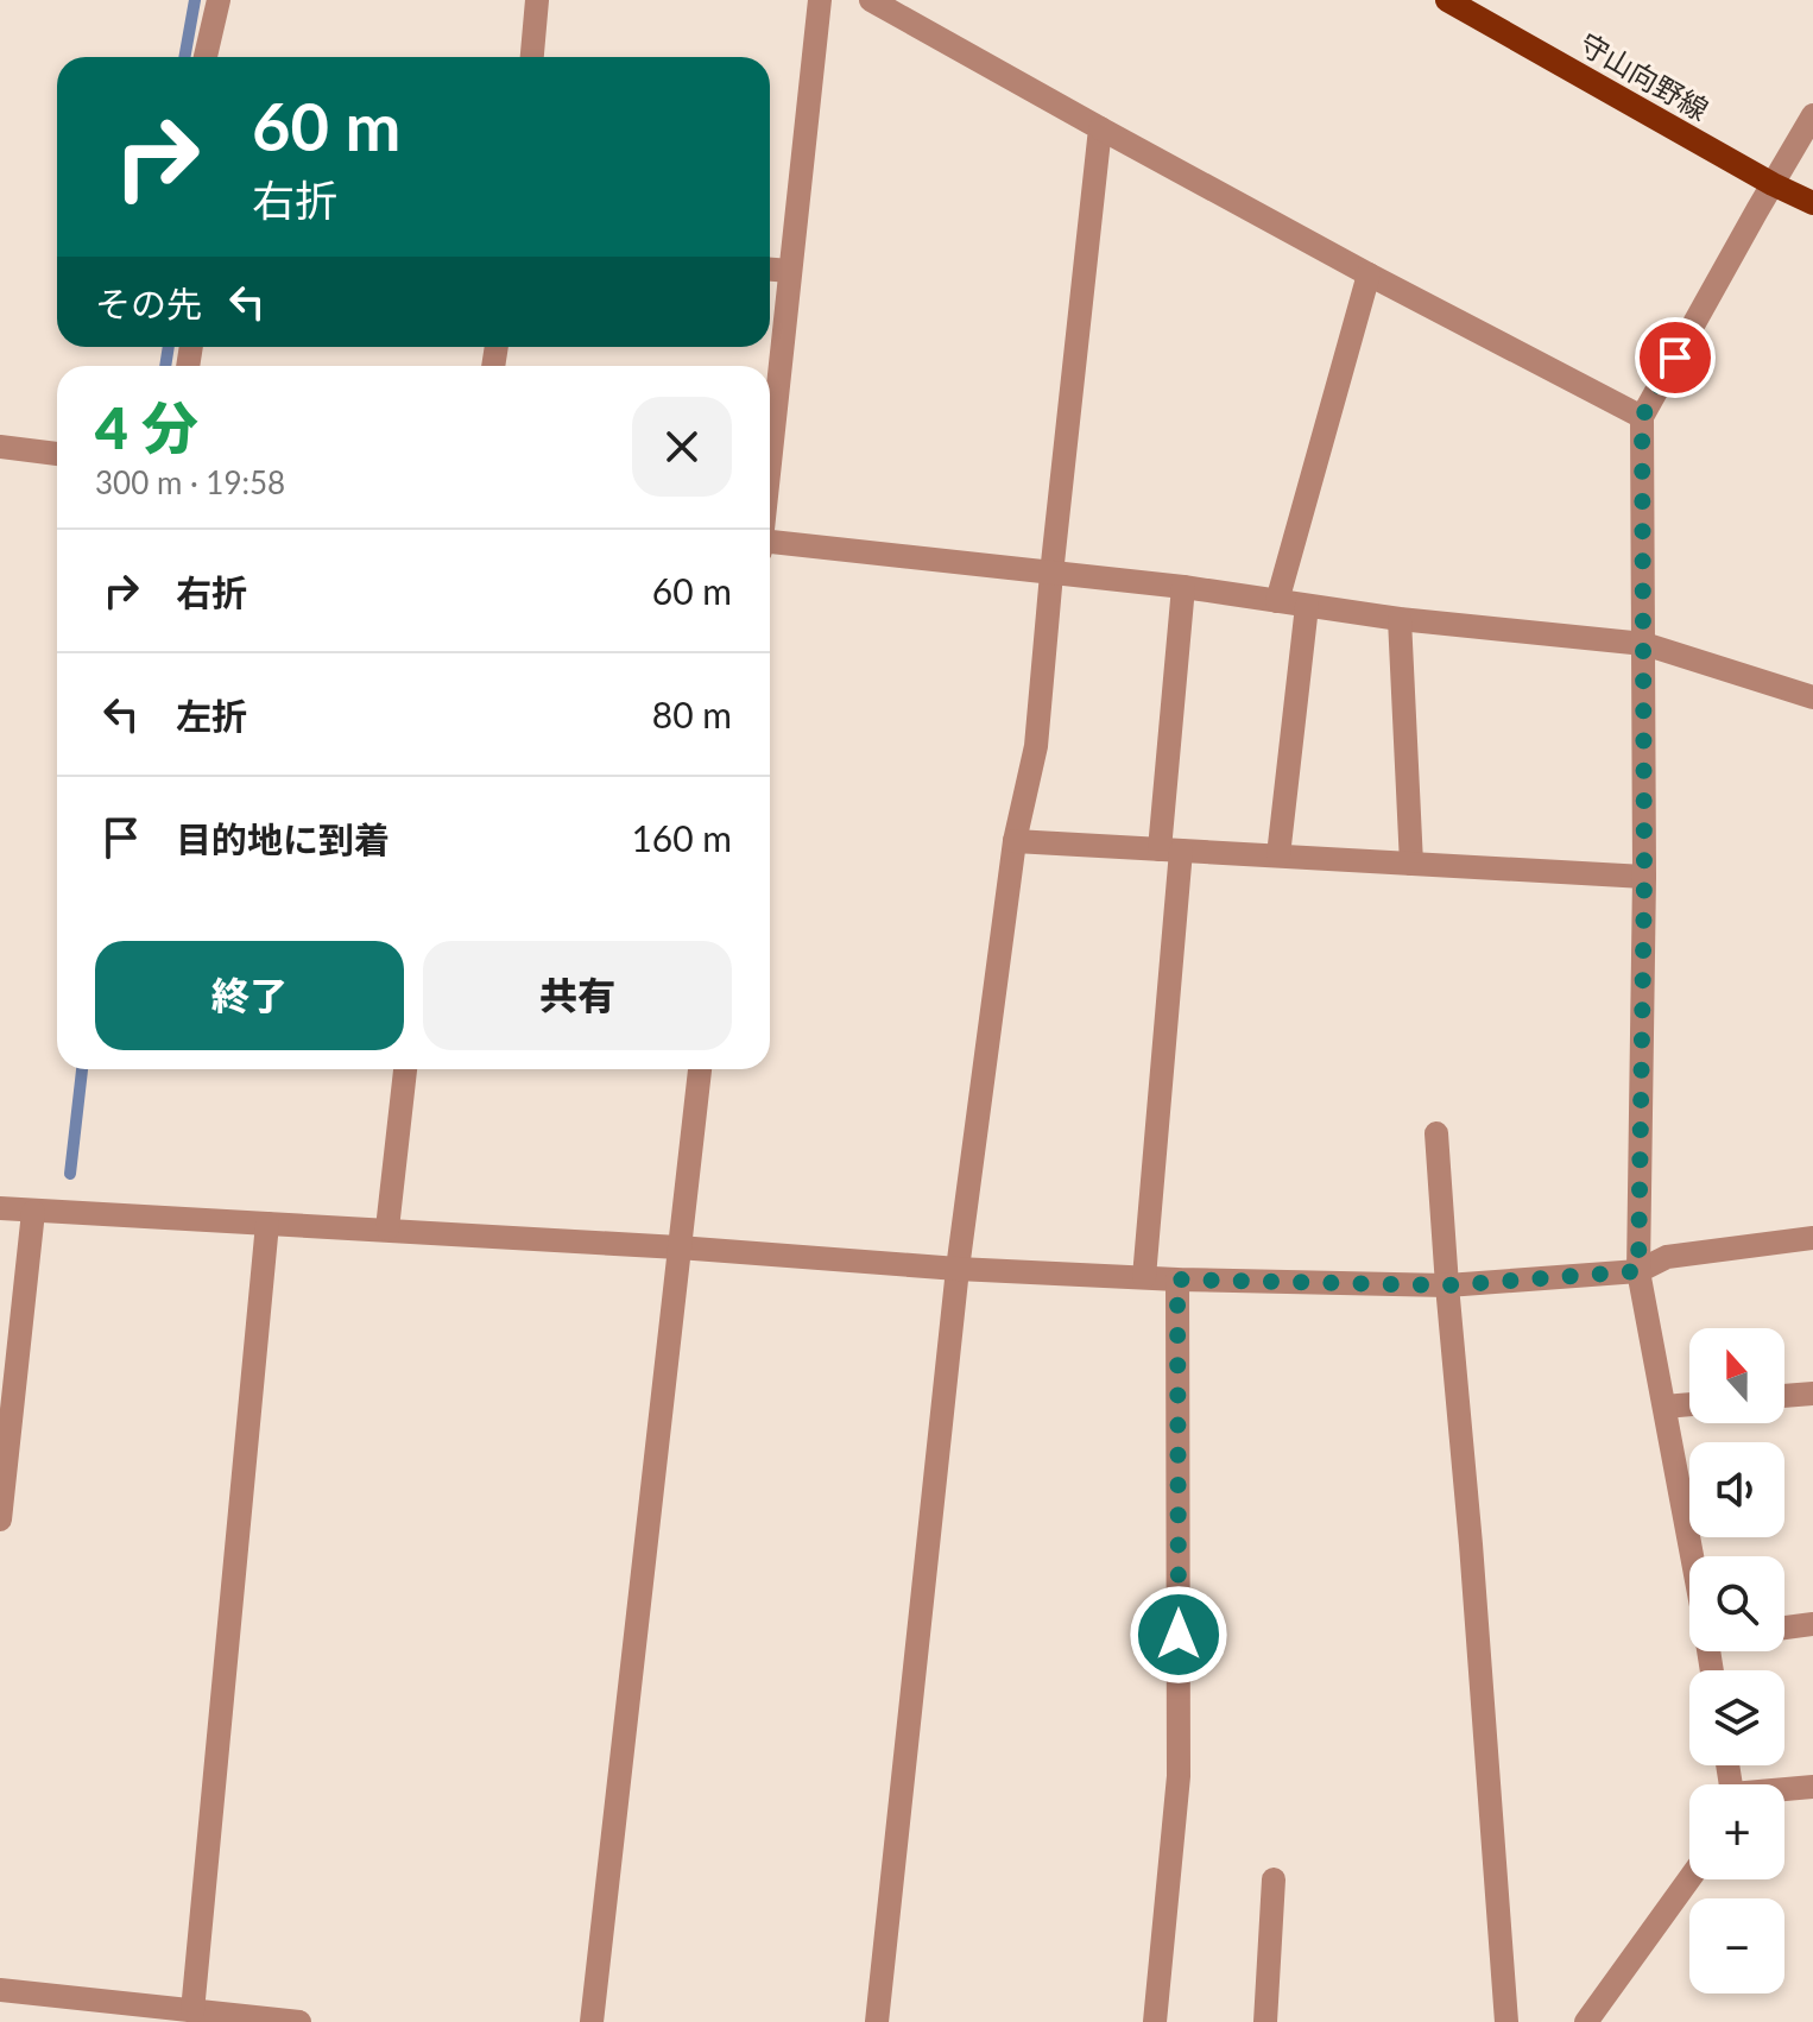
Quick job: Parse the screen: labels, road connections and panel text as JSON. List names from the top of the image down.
{
  "streets": {
    "main road": ["守山向野線"]
  },
  "north": "top",
  "page": {
    "turn": ["60 m", "右折"],
    "then": "その先",
    "heading": ["4 分", "300 m · 19:58"],
    "list": [
      {
        "name": "右折",
        "value": "60 m"
      },
      {
        "name": "左折",
        "value": "80 m"
      },
      {
        "name": "目的地に到着",
        "value": "160 m"
      }
    ],
    "buttons": ["終了", "共有"],
    "map_buttons": ["+", "−"]
  }
}
